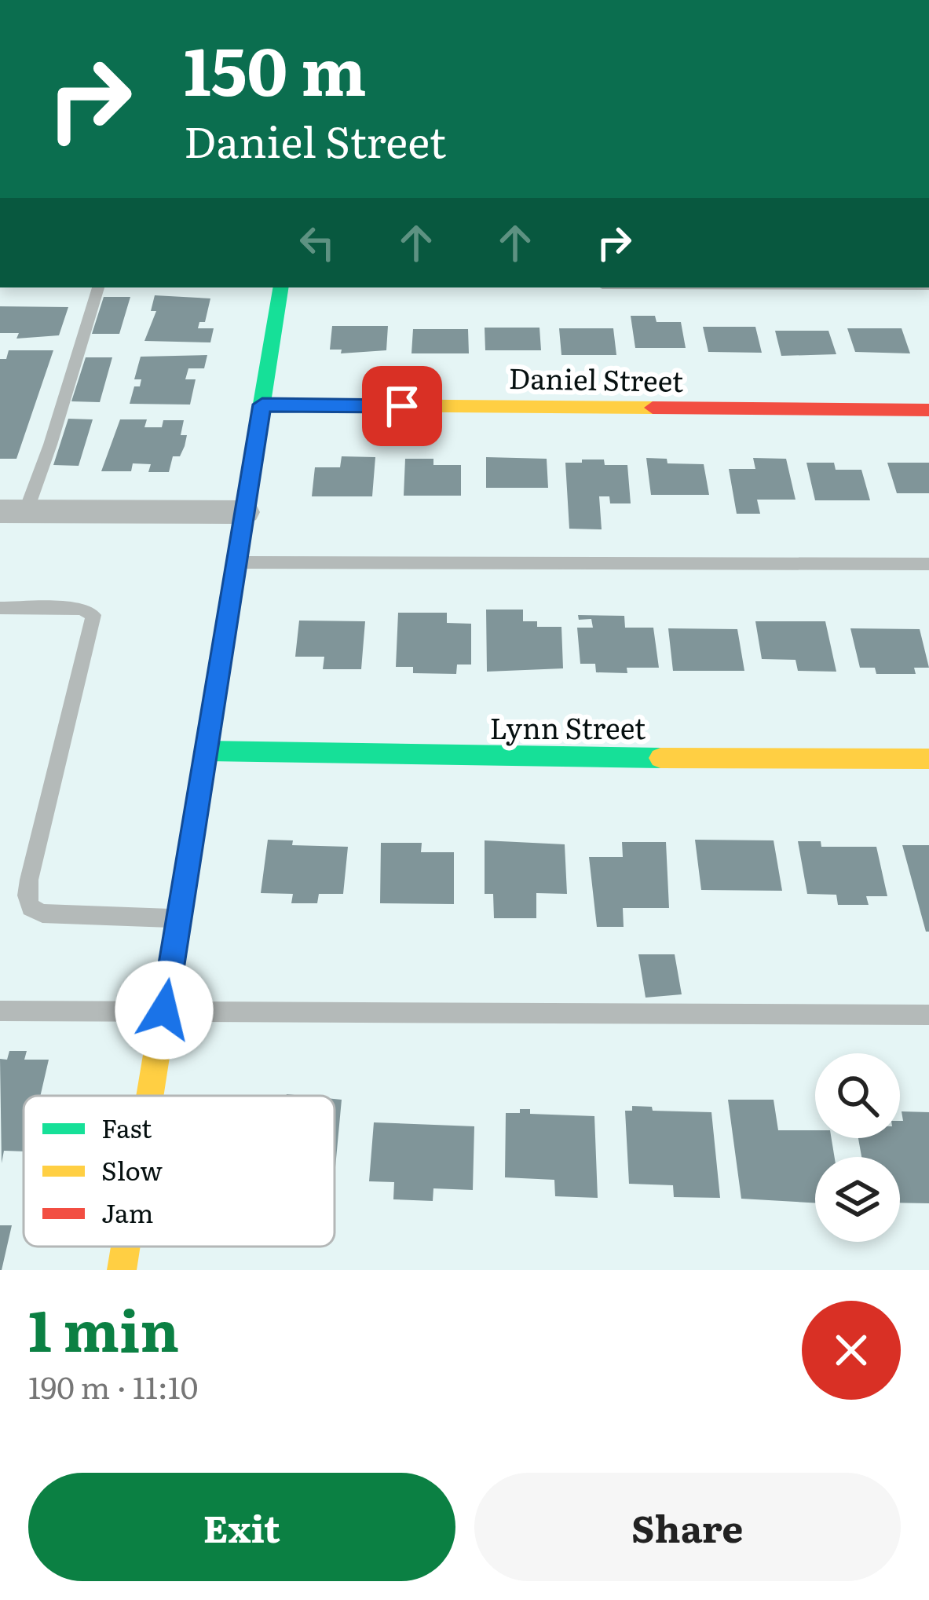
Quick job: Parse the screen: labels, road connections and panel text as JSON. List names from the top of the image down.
{
  "streets": {
    "street": ["Daniel Street", "Lynn Street"]
  },
  "legend": ["Fast", "Slow", "Jam"],
  "page": {
    "turn": ["150 m", "Daniel Street"],
    "heading": ["1 min", "190 m · 11:10"],
    "buttons": ["Exit", "Share"]
  }
}
